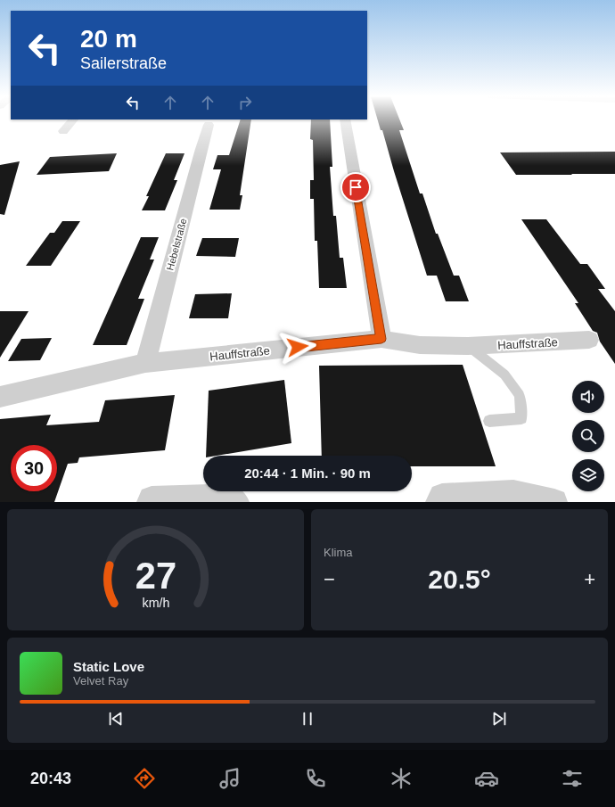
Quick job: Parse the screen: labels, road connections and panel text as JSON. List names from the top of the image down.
{
  "streets": {
    "street": ["Hebelstraße", "Hauffstraße"]
  },
  "crossings": [
    ["Hebelstraße", "Hauffstraße"]
  ],
  "page": {
    "turn": ["20 m", "Sailerstraße"],
    "limit": "30",
    "trip": "20:44 · 1 Min. · 90 m",
    "tile": "Klima",
    "heat": ["−", "20.5°", "+"],
    "song": ["Static Love", "Velvet Ray"],
    "tabs": "20:43",
    "gauge": ["27", "km/h"]
  }
}
